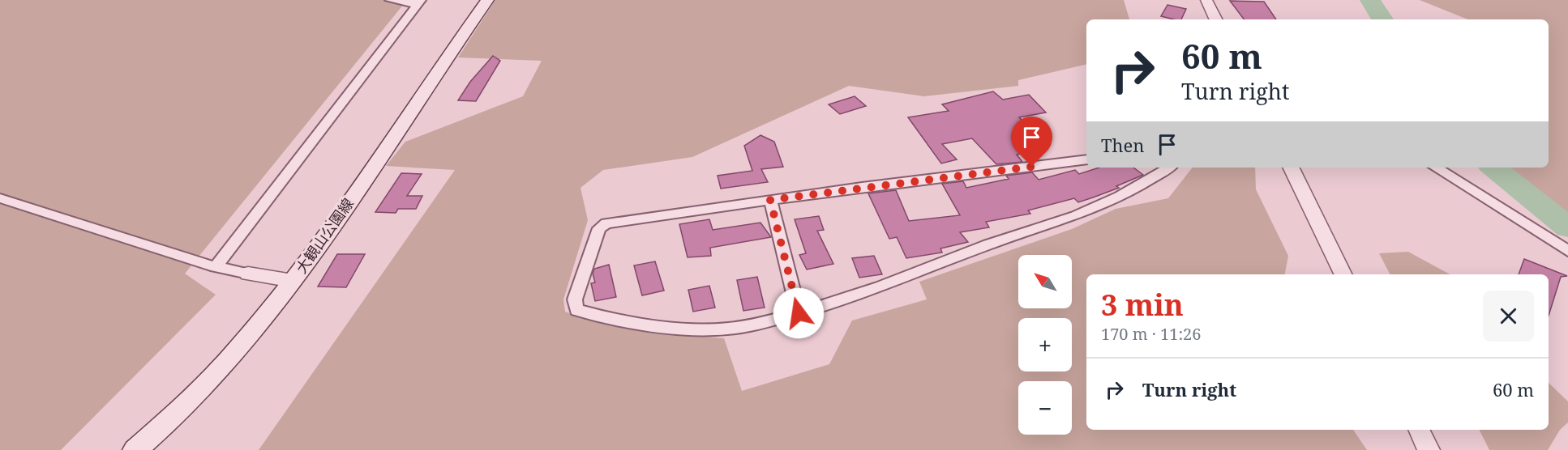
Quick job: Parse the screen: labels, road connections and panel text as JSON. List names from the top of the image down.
{
  "streets": {
    "main road": ["大観山公園線"]
  },
  "north": "top left",
  "page": {
    "turn": ["60 m", "Turn right"],
    "then": "Then",
    "map_buttons": ["+", "−"],
    "heading": ["3 min", "170 m · 11:26"],
    "list": [
      {
        "name": "Turn right",
        "value": "60 m"
      }
    ]
  }
}
